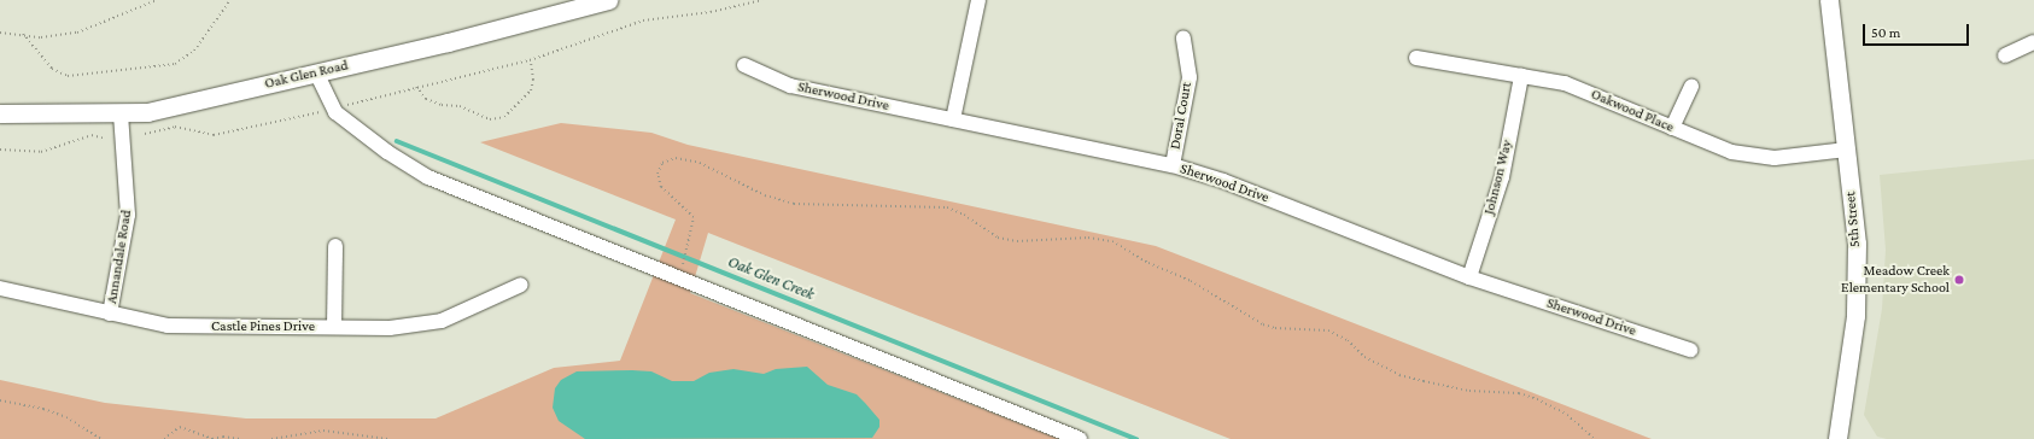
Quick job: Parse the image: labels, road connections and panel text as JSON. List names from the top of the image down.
{
  "streets": {
    "main road": ["Oak Glen Road", "5th Street"],
    "street": [
      "Sherwood Drive",
      "Oakwood Place",
      "Doral Court",
      "Johnson Way",
      "Annandale Road",
      "Castle Pines Drive"
    ]
  },
  "crossings": [
    ["Oak Glen Road", "Annandale Road"],
    ["Sherwood Drive", "Doral Court"],
    ["Sherwood Drive", "Johnson Way"],
    ["Oakwood Place", "Johnson Way"],
    ["Oakwood Place", "5th Street"],
    ["Annandale Road", "Castle Pines Drive"]
  ],
  "water": ["Oak Glen Creek"],
  "places": ["Meadow Creek Elementary School"],
  "scale_bar": "50 m"
}
